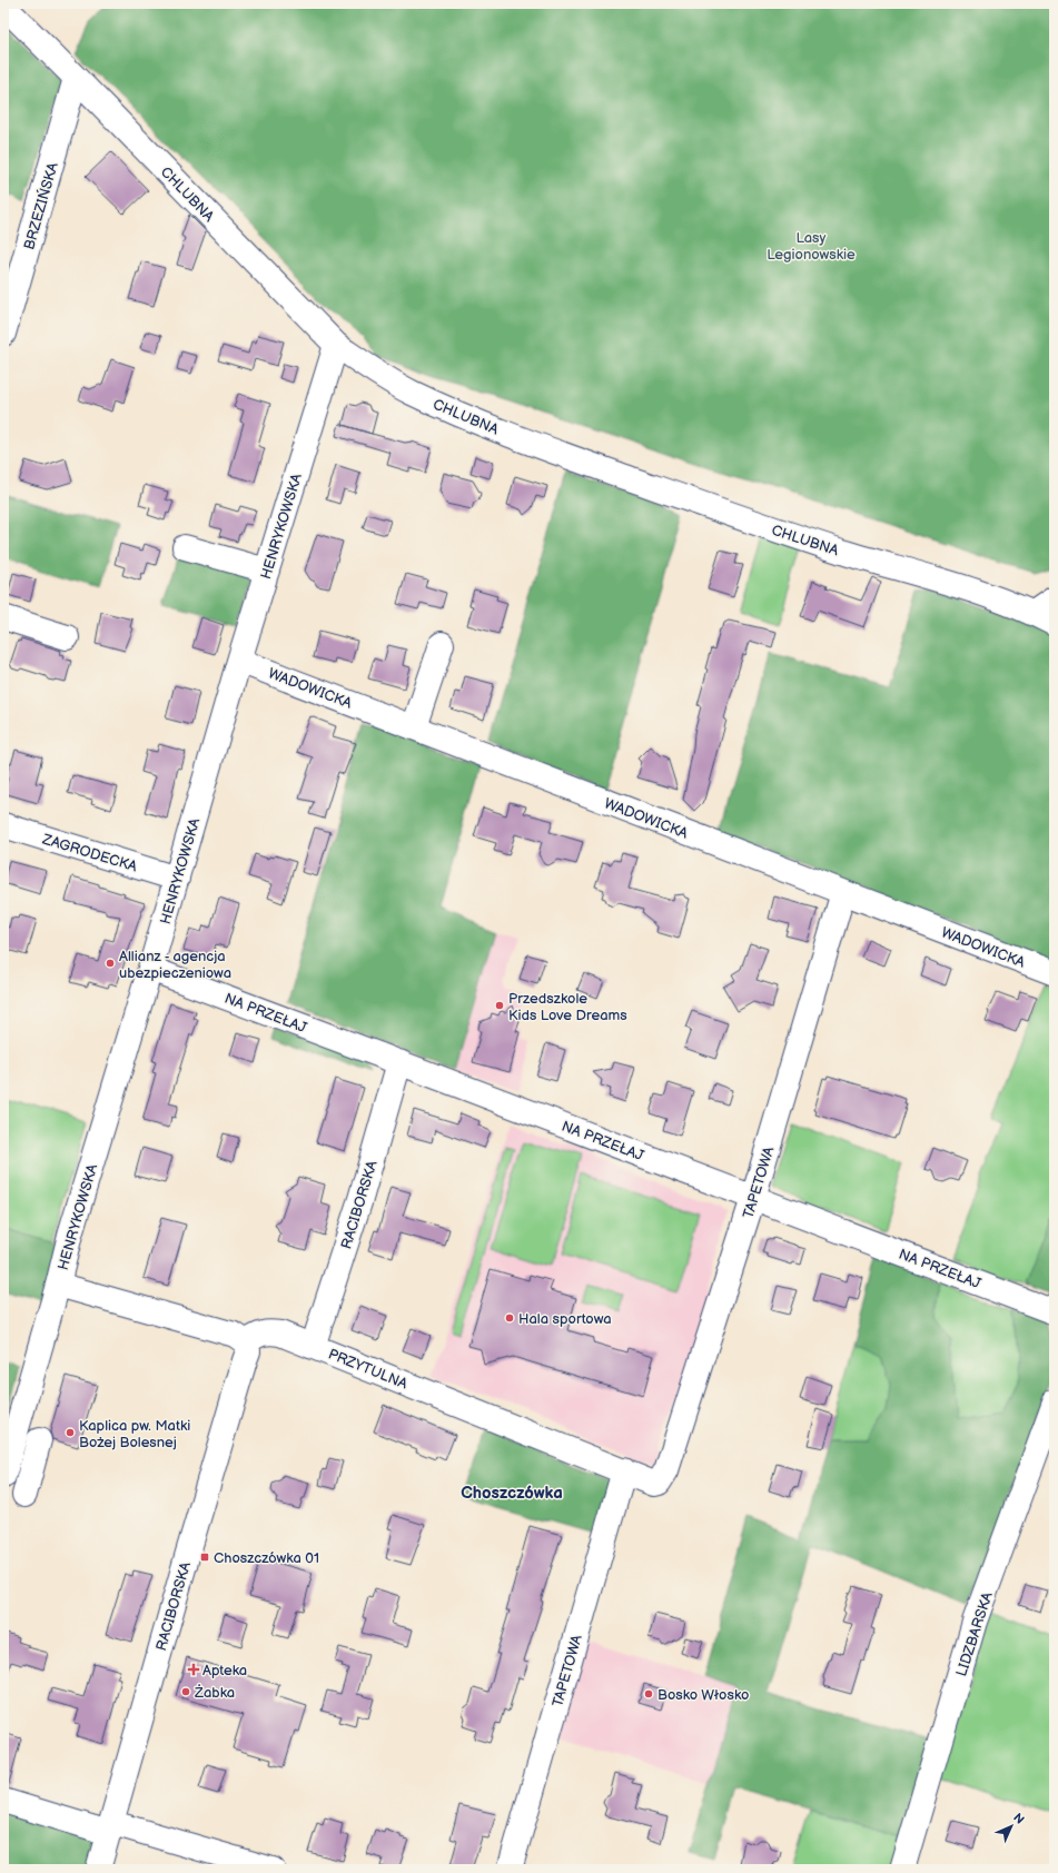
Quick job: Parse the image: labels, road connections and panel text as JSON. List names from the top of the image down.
{
  "streets": {
    "street": [
      "CHLUBNA",
      "BRZEZIŃSKA",
      "HENRYKOWSKA",
      "WADOWICKA",
      "ZAGRODECKA",
      "NA PRZEŁAJ",
      "TAPETOWA",
      "RACIBORSKA",
      "PRZYTULNA",
      "LIDZBARSKA"
    ]
  },
  "crossings": [
    ["CHLUBNA", "BRZEZIŃSKA"],
    ["CHLUBNA", "HENRYKOWSKA"],
    ["HENRYKOWSKA", "WADOWICKA"],
    ["HENRYKOWSKA", "ZAGRODECKA"],
    ["HENRYKOWSKA", "NA PRZEŁAJ"],
    ["WADOWICKA", "TAPETOWA"],
    ["NA PRZEŁAJ", "TAPETOWA"],
    ["NA PRZEŁAJ", "RACIBORSKA"],
    ["TAPETOWA", "PRZYTULNA"],
    ["RACIBORSKA", "PRZYTULNA"]
  ],
  "districts": ["Choszczówka"],
  "parks": ["Lasy Legionowskie"],
  "places": {
    "other": [
      "Allianz - agencja ubezpieczeniowa",
      "Przedszkole Kids Love Dreams",
      "Hala sportowa",
      "Kaplica pw. Matki Bożej Bolesnej",
      "Żabka",
      "Bosko Włosko"
    ],
    "transit": ["Choszczówka 01"],
    "health": ["Apteka"]
  },
  "north": "top right"
}
